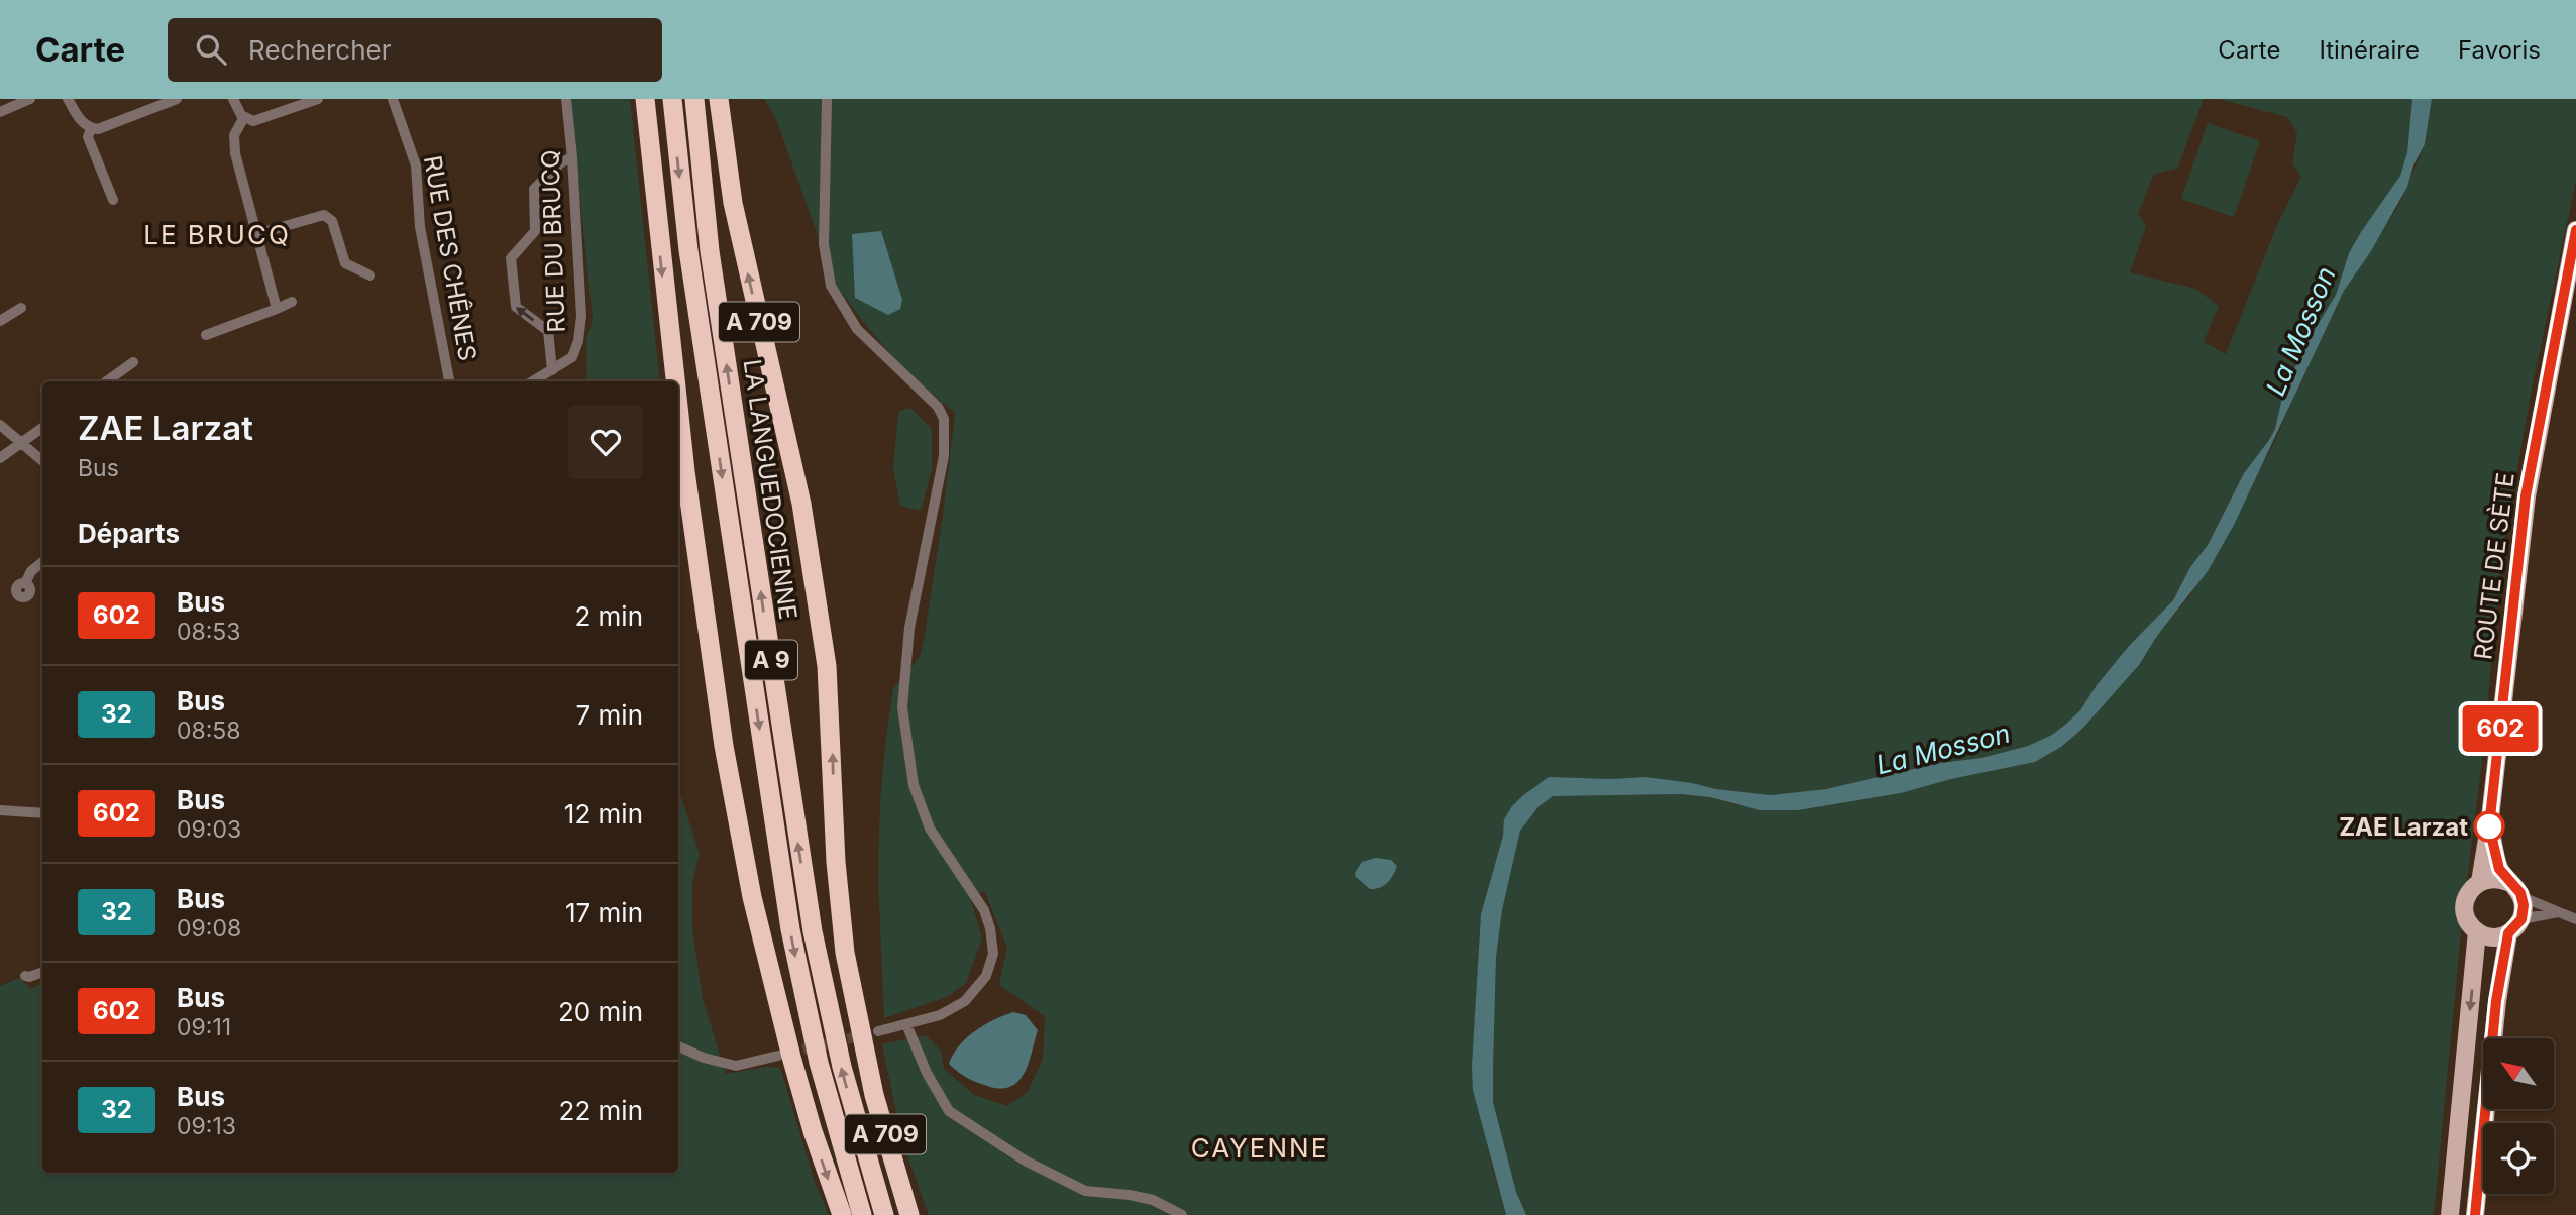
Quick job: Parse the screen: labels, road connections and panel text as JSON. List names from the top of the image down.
{
  "streets": {
    "highway": ["A 709", "LA LANGUEDOCIENNE", "A 9"],
    "main road": ["ROUTE DE SÈTE"],
    "street": ["RUE DU BRUCQ", "RUE DES CHÊNES"]
  },
  "districts": ["LE BRUCQ", "CAYENNE"],
  "water": ["La Mosson"],
  "places": ["ZAE Larzat"],
  "lines": ["bus line 602"],
  "north": "top left",
  "page": {
    "header": "Carte",
    "search": "Rechercher",
    "nav": ["Carte", "Itinéraire", "Favoris"],
    "on_map": "602",
    "heading": [
      ["ZAE Larzat", "Bus"],
      "Départs"
    ],
    "list": [
      {
        "mark": "602",
        "name": "Bus",
        "note": "08:53",
        "value": "2 min"
      },
      {
        "mark": "32",
        "name": "Bus",
        "note": "08:58",
        "value": "7 min"
      },
      {
        "mark": "602",
        "name": "Bus",
        "note": "09:03",
        "value": "12 min"
      },
      {
        "mark": "32",
        "name": "Bus",
        "note": "09:08",
        "value": "17 min"
      },
      {
        "mark": "602",
        "name": "Bus",
        "note": "09:11",
        "value": "20 min"
      },
      {
        "mark": "32",
        "name": "Bus",
        "note": "09:13",
        "value": "22 min"
      }
    ]
  }
}
